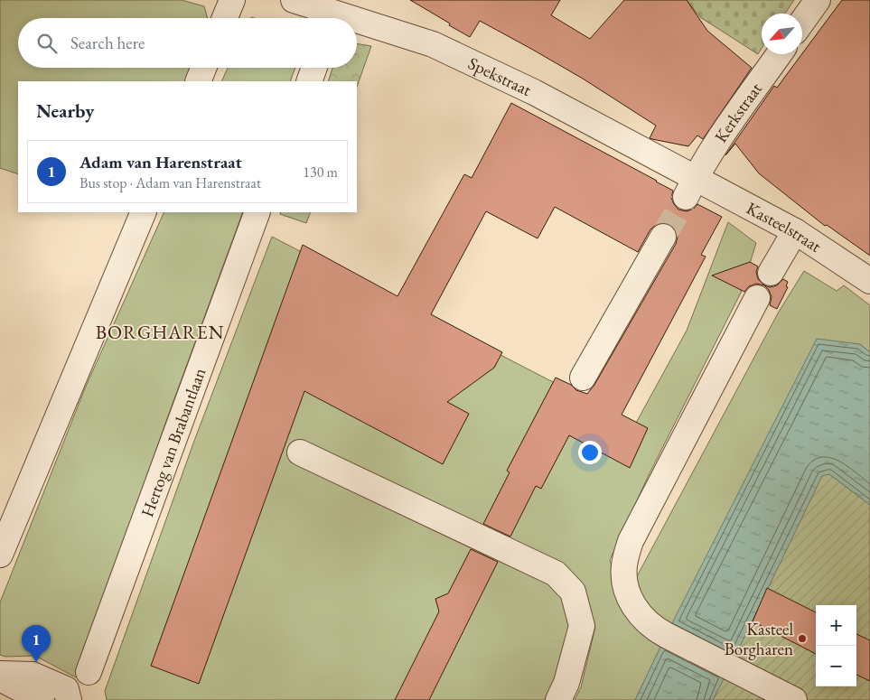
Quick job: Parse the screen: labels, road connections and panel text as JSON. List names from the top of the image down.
{
  "streets": {
    "street": [
      "Spekstraat",
      "Kerkstraat",
      "Kasteelstraat",
      "Hertog van Brabantlaan"
    ]
  },
  "crossings": [
    ["Spekstraat", "Kerkstraat"],
    ["Spekstraat", "Kasteelstraat"],
    ["Kerkstraat", "Kasteelstraat"]
  ],
  "districts": ["BORGHAREN"],
  "places": ["Kasteel Borgharen"],
  "north": "bottom left",
  "page": {
    "search": "Search here",
    "heading": "Nearby",
    "list": [
      {
        "mark": "1",
        "name": "Adam van Harenstraat",
        "note": "Bus stop · Adam van Harenstraat",
        "value": "130 m"
      }
    ],
    "map_buttons": ["+", "−"],
    "pins": "1"
  }
}
